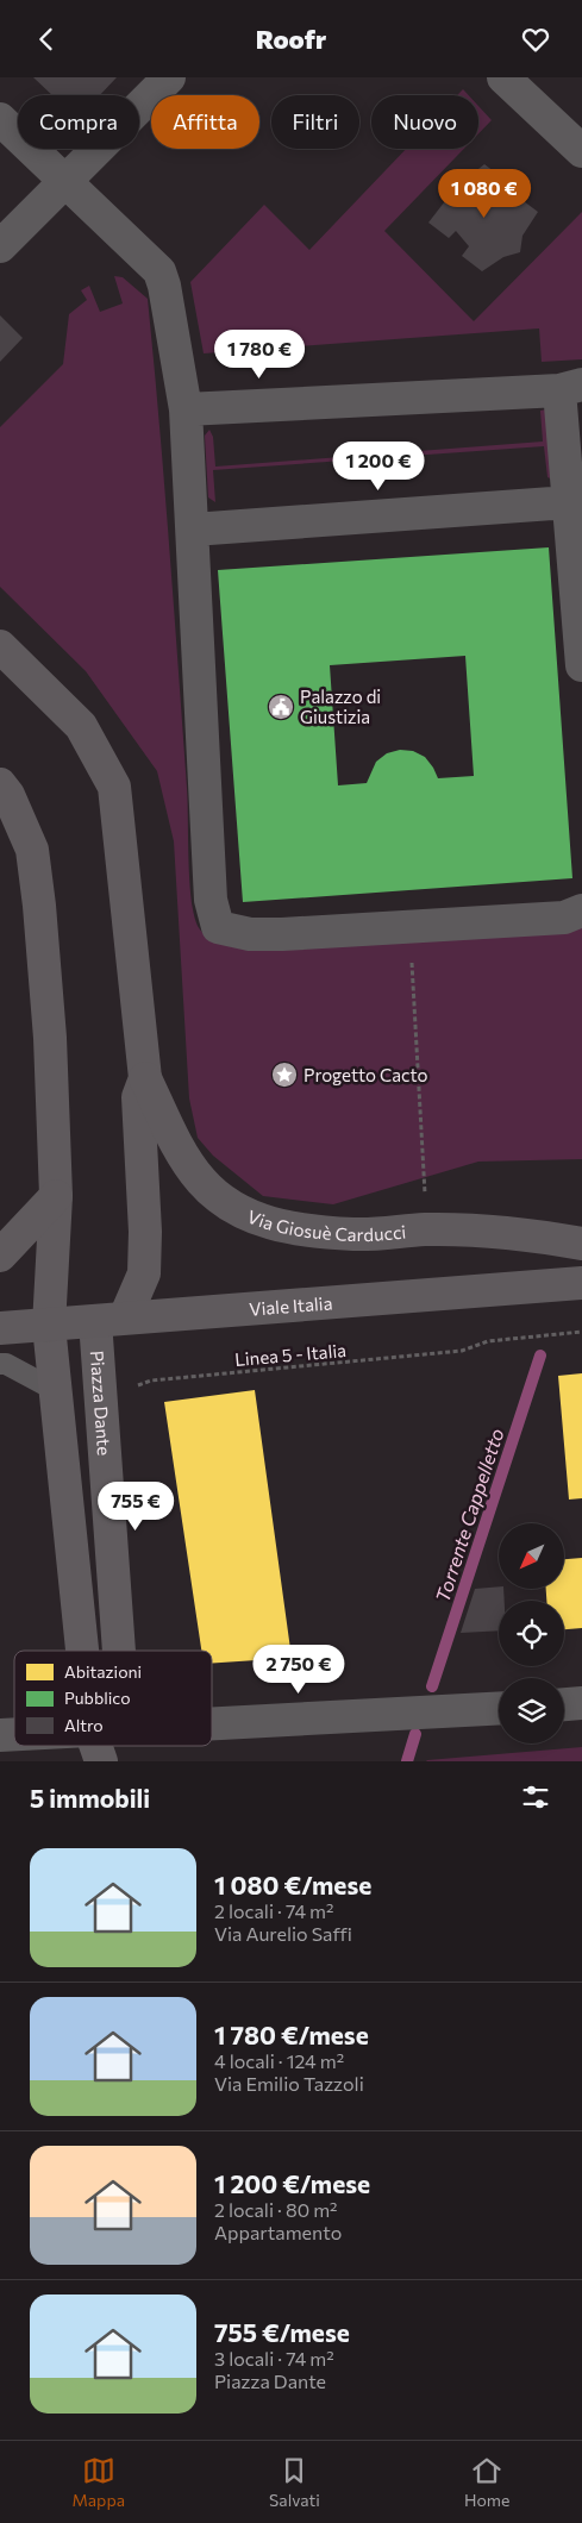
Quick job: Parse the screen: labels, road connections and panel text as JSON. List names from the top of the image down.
{
  "streets": {
    "main road": ["Via Giosuè Carducci", "Viale Italia"],
    "street": ["Piazza Dante"],
    "path": ["Linea 5 - Italia"]
  },
  "crossings": [
    ["Via Giosuè Carducci", "Viale Italia"],
    ["Via Giosuè Carducci", "Piazza Dante"],
    ["Viale Italia", "Piazza Dante"],
    ["Linea 5 - Italia", "Piazza Dante"]
  ],
  "water": ["Torrente Cappelletto"],
  "places": {
    "public building": ["Palazzo di Giustizia"],
    "place": ["Progetto Cacto"]
  },
  "legend": ["Abitazioni", "Pubblico", "Altro"],
  "north": "bottom left",
  "page": {
    "header": "Roofr",
    "chip": [
      "Compra",
      "Affitta",
      "Filtri",
      "Nuovo"
    ],
    "price": [
      "1 080 €",
      "1 780 €",
      "1 200 €",
      "755 €",
      "2 750 €"
    ],
    "heading": "5 immobili",
    "list": [
      {
        "name": "1 080 €/mese",
        "note": "2 locali · 74 m² · Via Aurelio Saffi"
      },
      {
        "name": "1 780 €/mese",
        "note": "4 locali · 124 m² · Via Emilio Tazzoli"
      },
      {
        "name": "1 200 €/mese",
        "note": "2 locali · 80 m² · Appartamento"
      },
      {
        "name": "755 €/mese",
        "note": "3 locali · 74 m² · Piazza Dante"
      }
    ],
    "tabs": ["Mappa", "Salvati", "Home"]
  }
}
